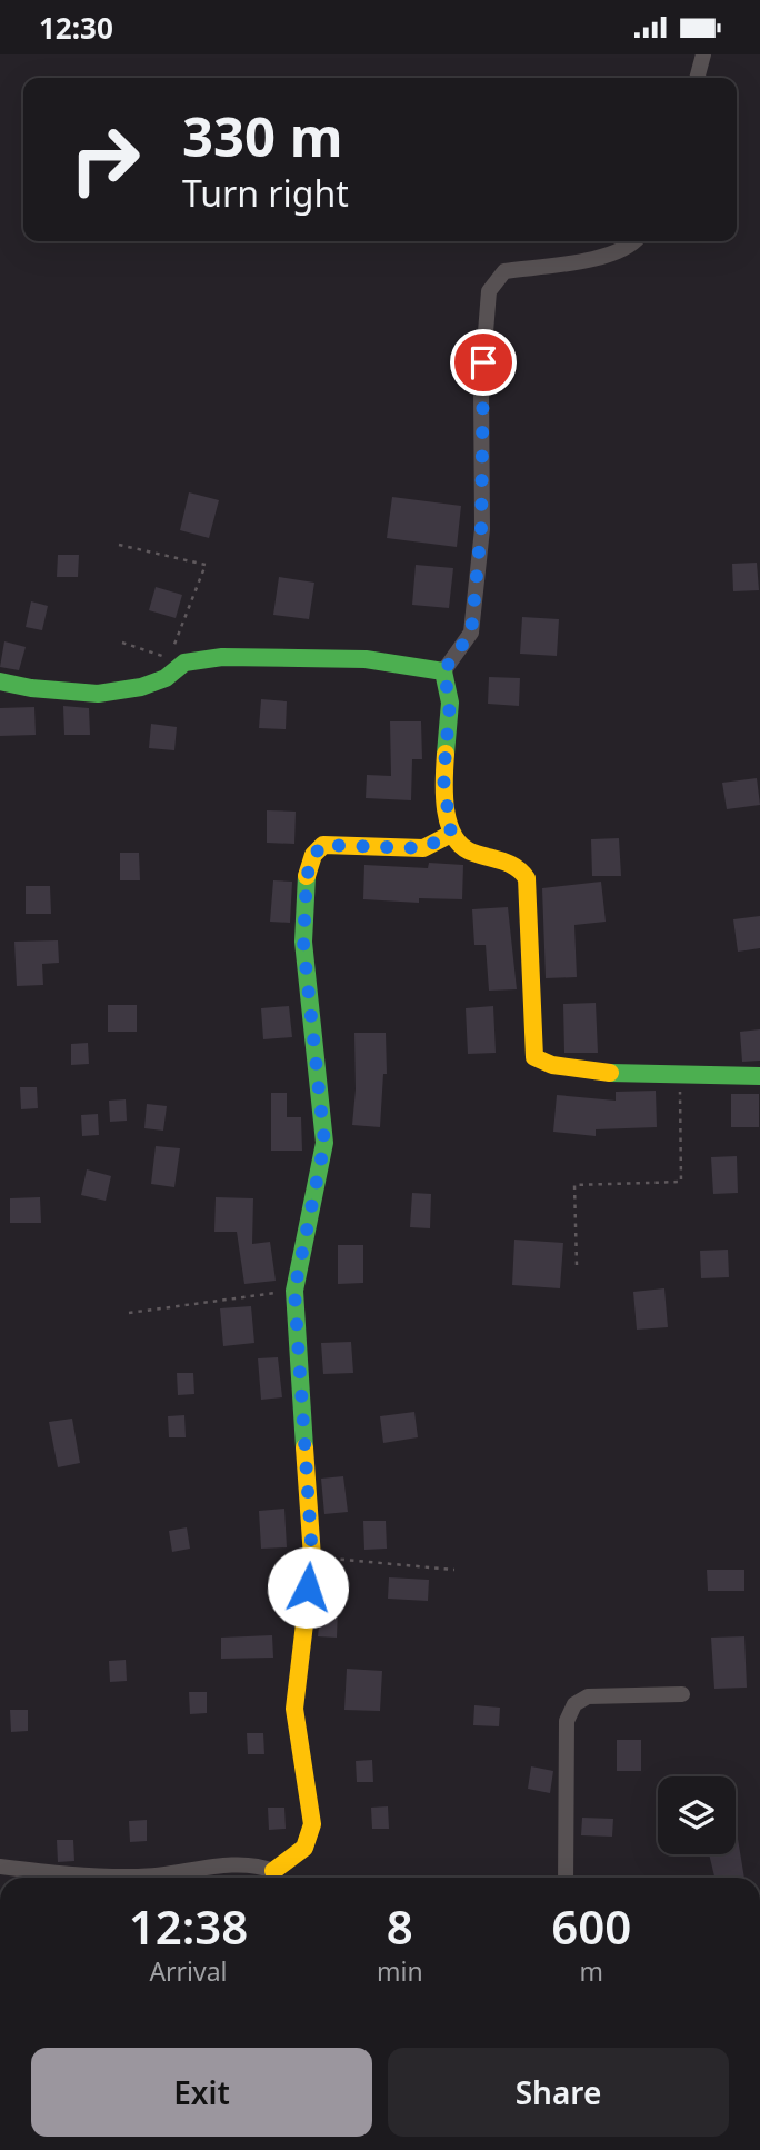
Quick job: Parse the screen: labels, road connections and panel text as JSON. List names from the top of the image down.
{
  "page": {
    "status": "12:30",
    "turn": ["330 m", "Turn right"],
    "eta": [
      "12:38",
      "Arrival",
      "8",
      "min",
      "600",
      "m"
    ],
    "buttons": ["Exit", "Share"]
  }
}
